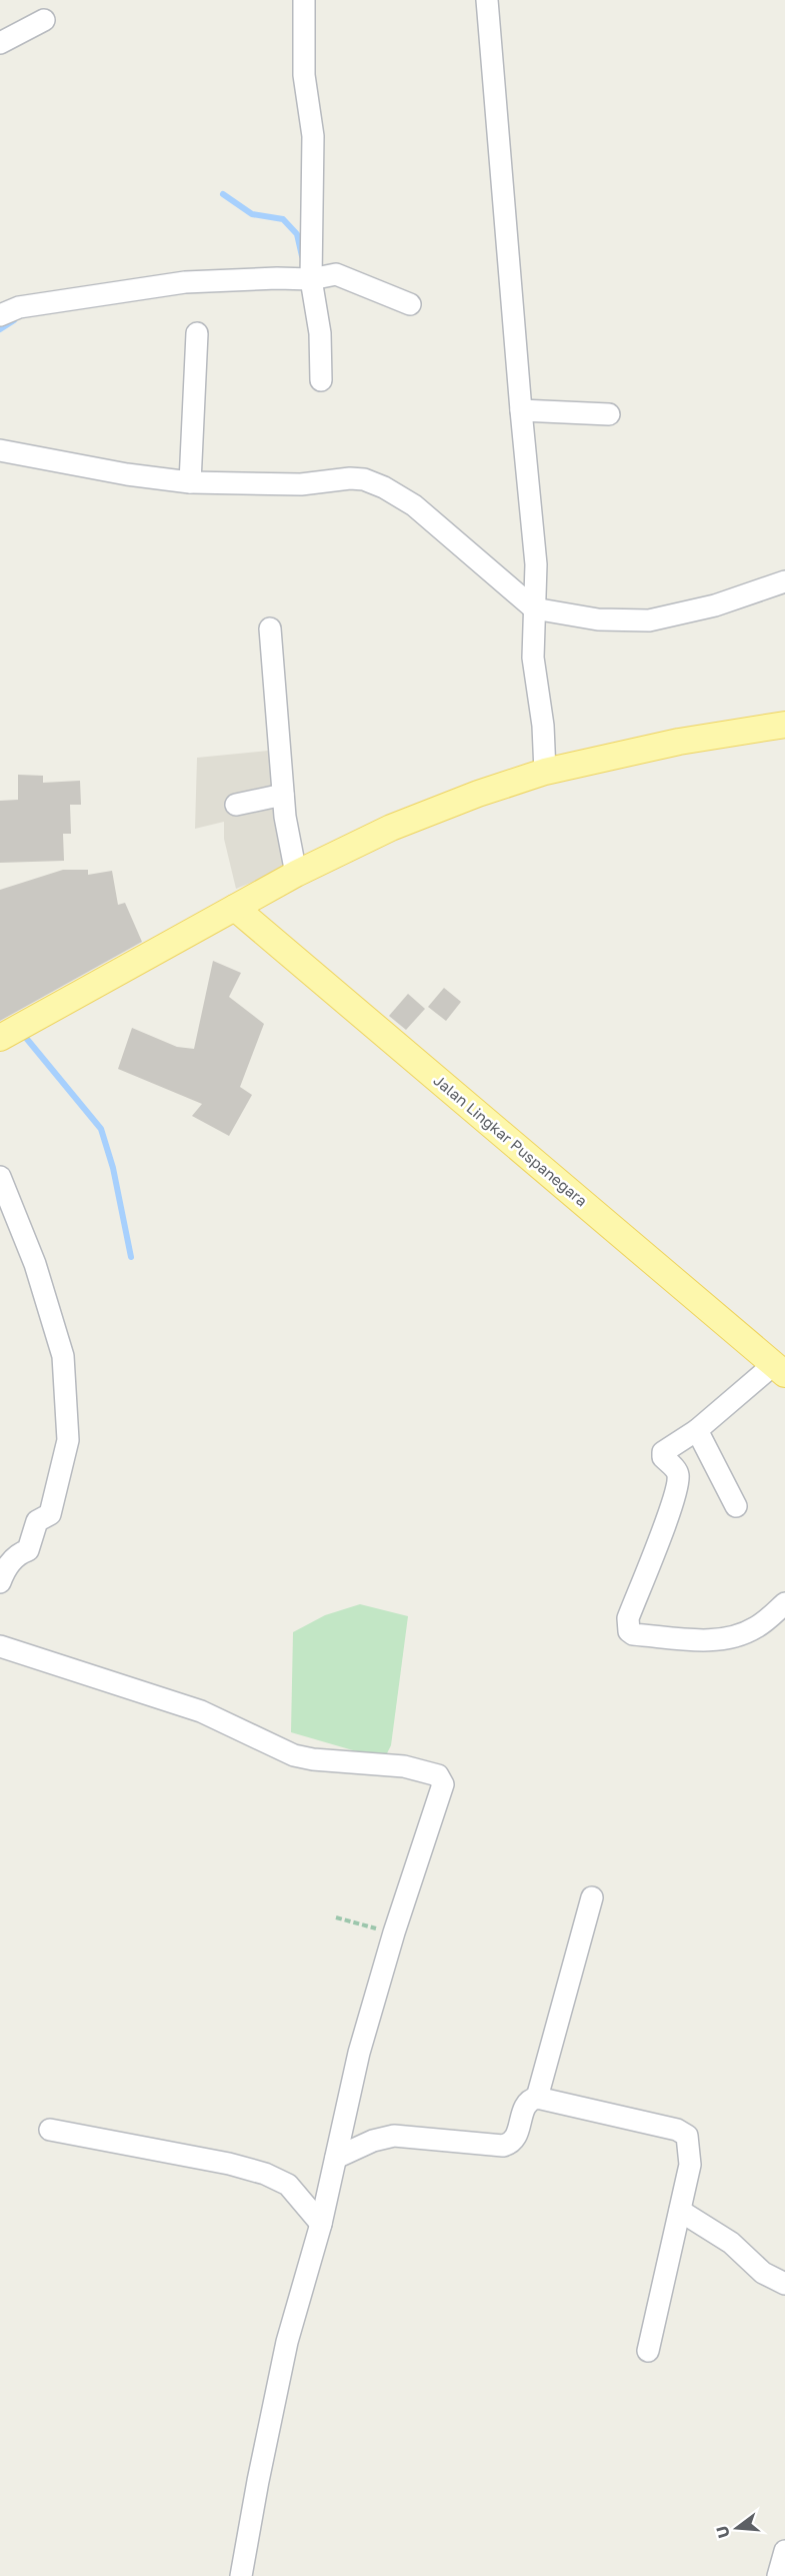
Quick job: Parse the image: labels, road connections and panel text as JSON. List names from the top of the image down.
{
  "streets": {
    "main road": ["Jalan Lingkar Puspanegara"]
  },
  "north": "left"
}
